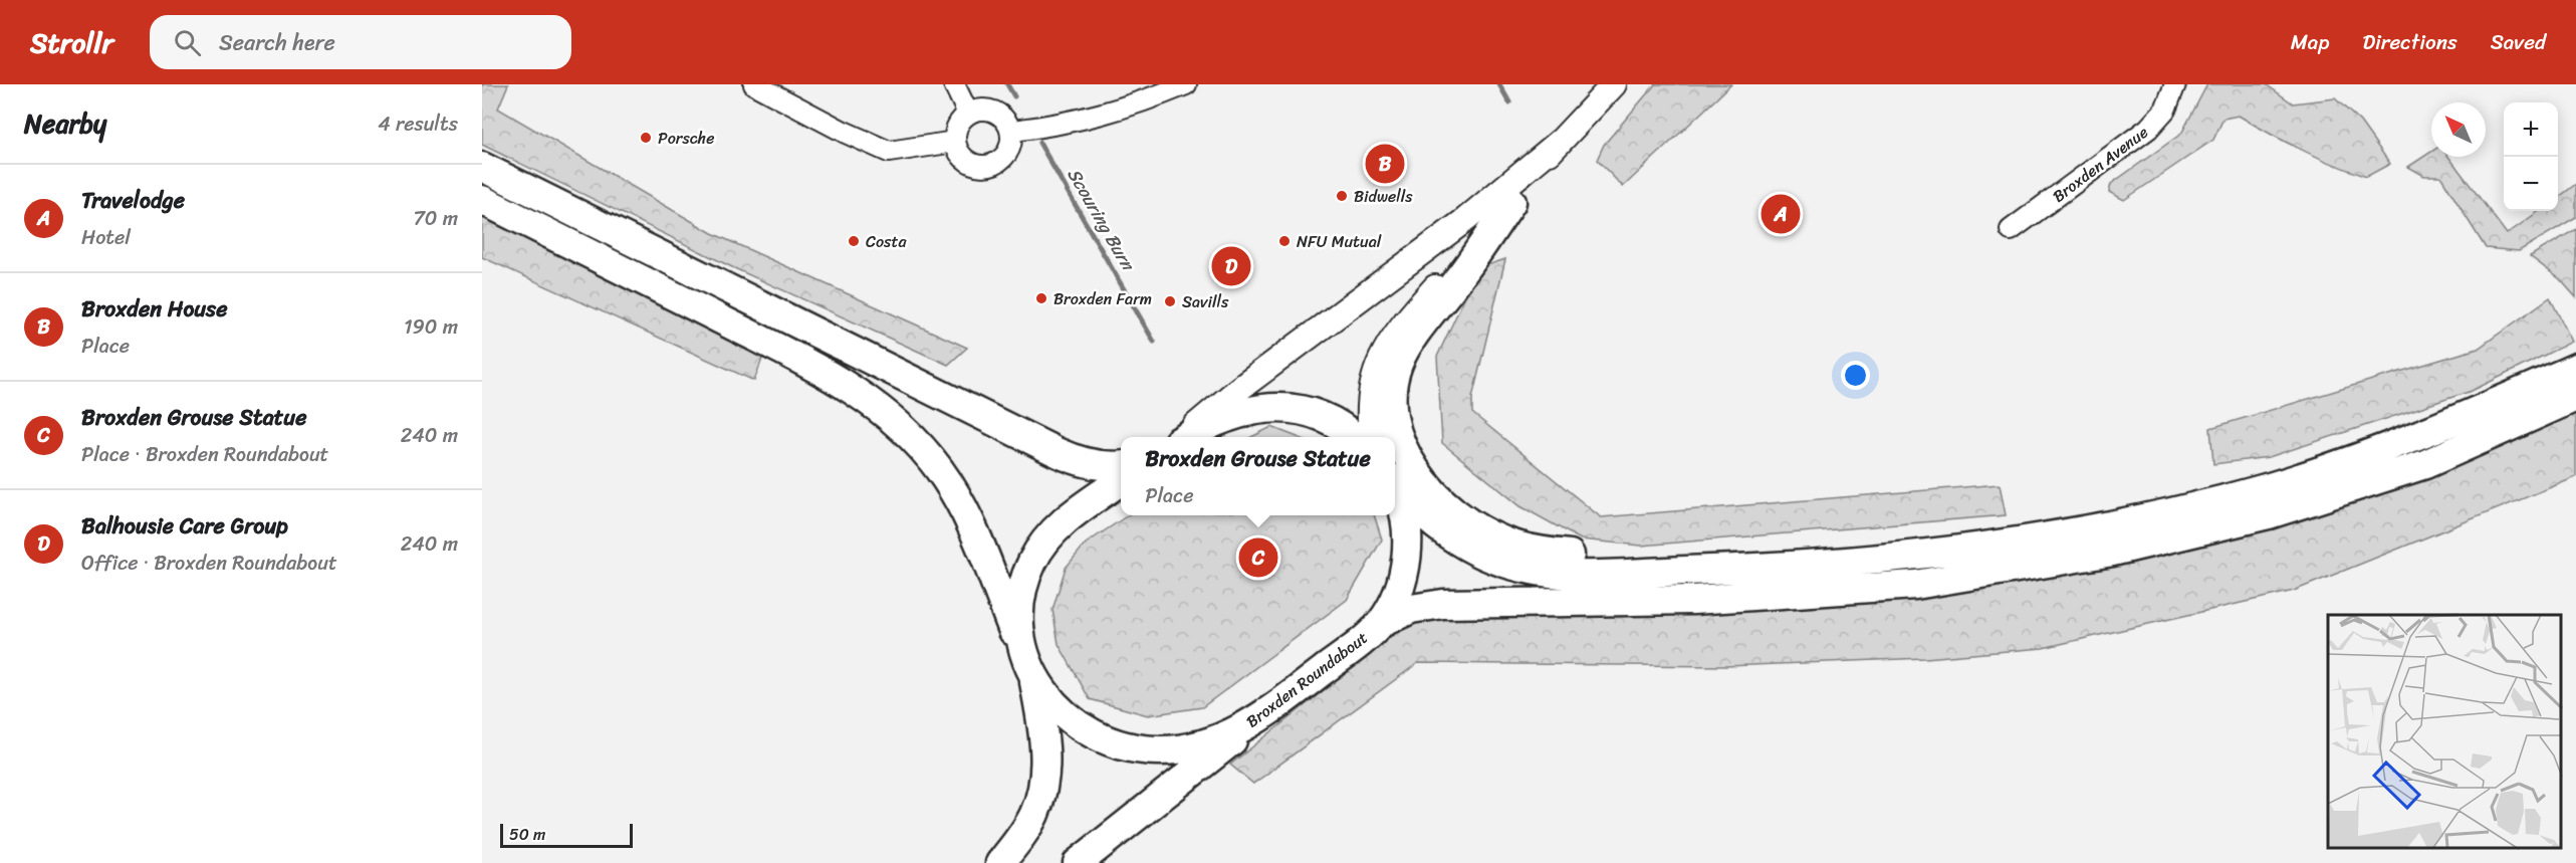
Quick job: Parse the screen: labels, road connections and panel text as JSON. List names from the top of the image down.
{
  "streets": {
    "highway": ["Broxden Roundabout"],
    "street": ["Broxden Avenue"]
  },
  "water": ["Scouring Burn"],
  "places": [
    "Porsche",
    "Bidwells",
    "Costa",
    "NFU Mutual",
    "Broxden Farm",
    "Savills"
  ],
  "scale_bar": "50 m",
  "north": "top left",
  "page": {
    "header": "Strollr",
    "search": "Search here",
    "nav": ["Map", "Directions", "Saved"],
    "heading": ["Nearby", "4 results"],
    "map_buttons": ["+", "−"],
    "pins": [
      "B",
      "A",
      "D",
      "C"
    ],
    "list": [
      {
        "mark": "A",
        "name": "Travelodge",
        "note": "Hotel",
        "value": "70 m"
      },
      {
        "mark": "B",
        "name": "Broxden House",
        "note": "Place",
        "value": "190 m"
      },
      {
        "mark": "C",
        "name": "Broxden Grouse Statue",
        "note": "Place · Broxden Roundabout",
        "value": "240 m"
      },
      {
        "mark": "D",
        "name": "Balhousie Care Group",
        "note": "Office · Broxden Roundabout",
        "value": "240 m"
      }
    ],
    "popup": ["Broxden Grouse Statue", "Place"],
    "scale": "50 m"
  }
}
